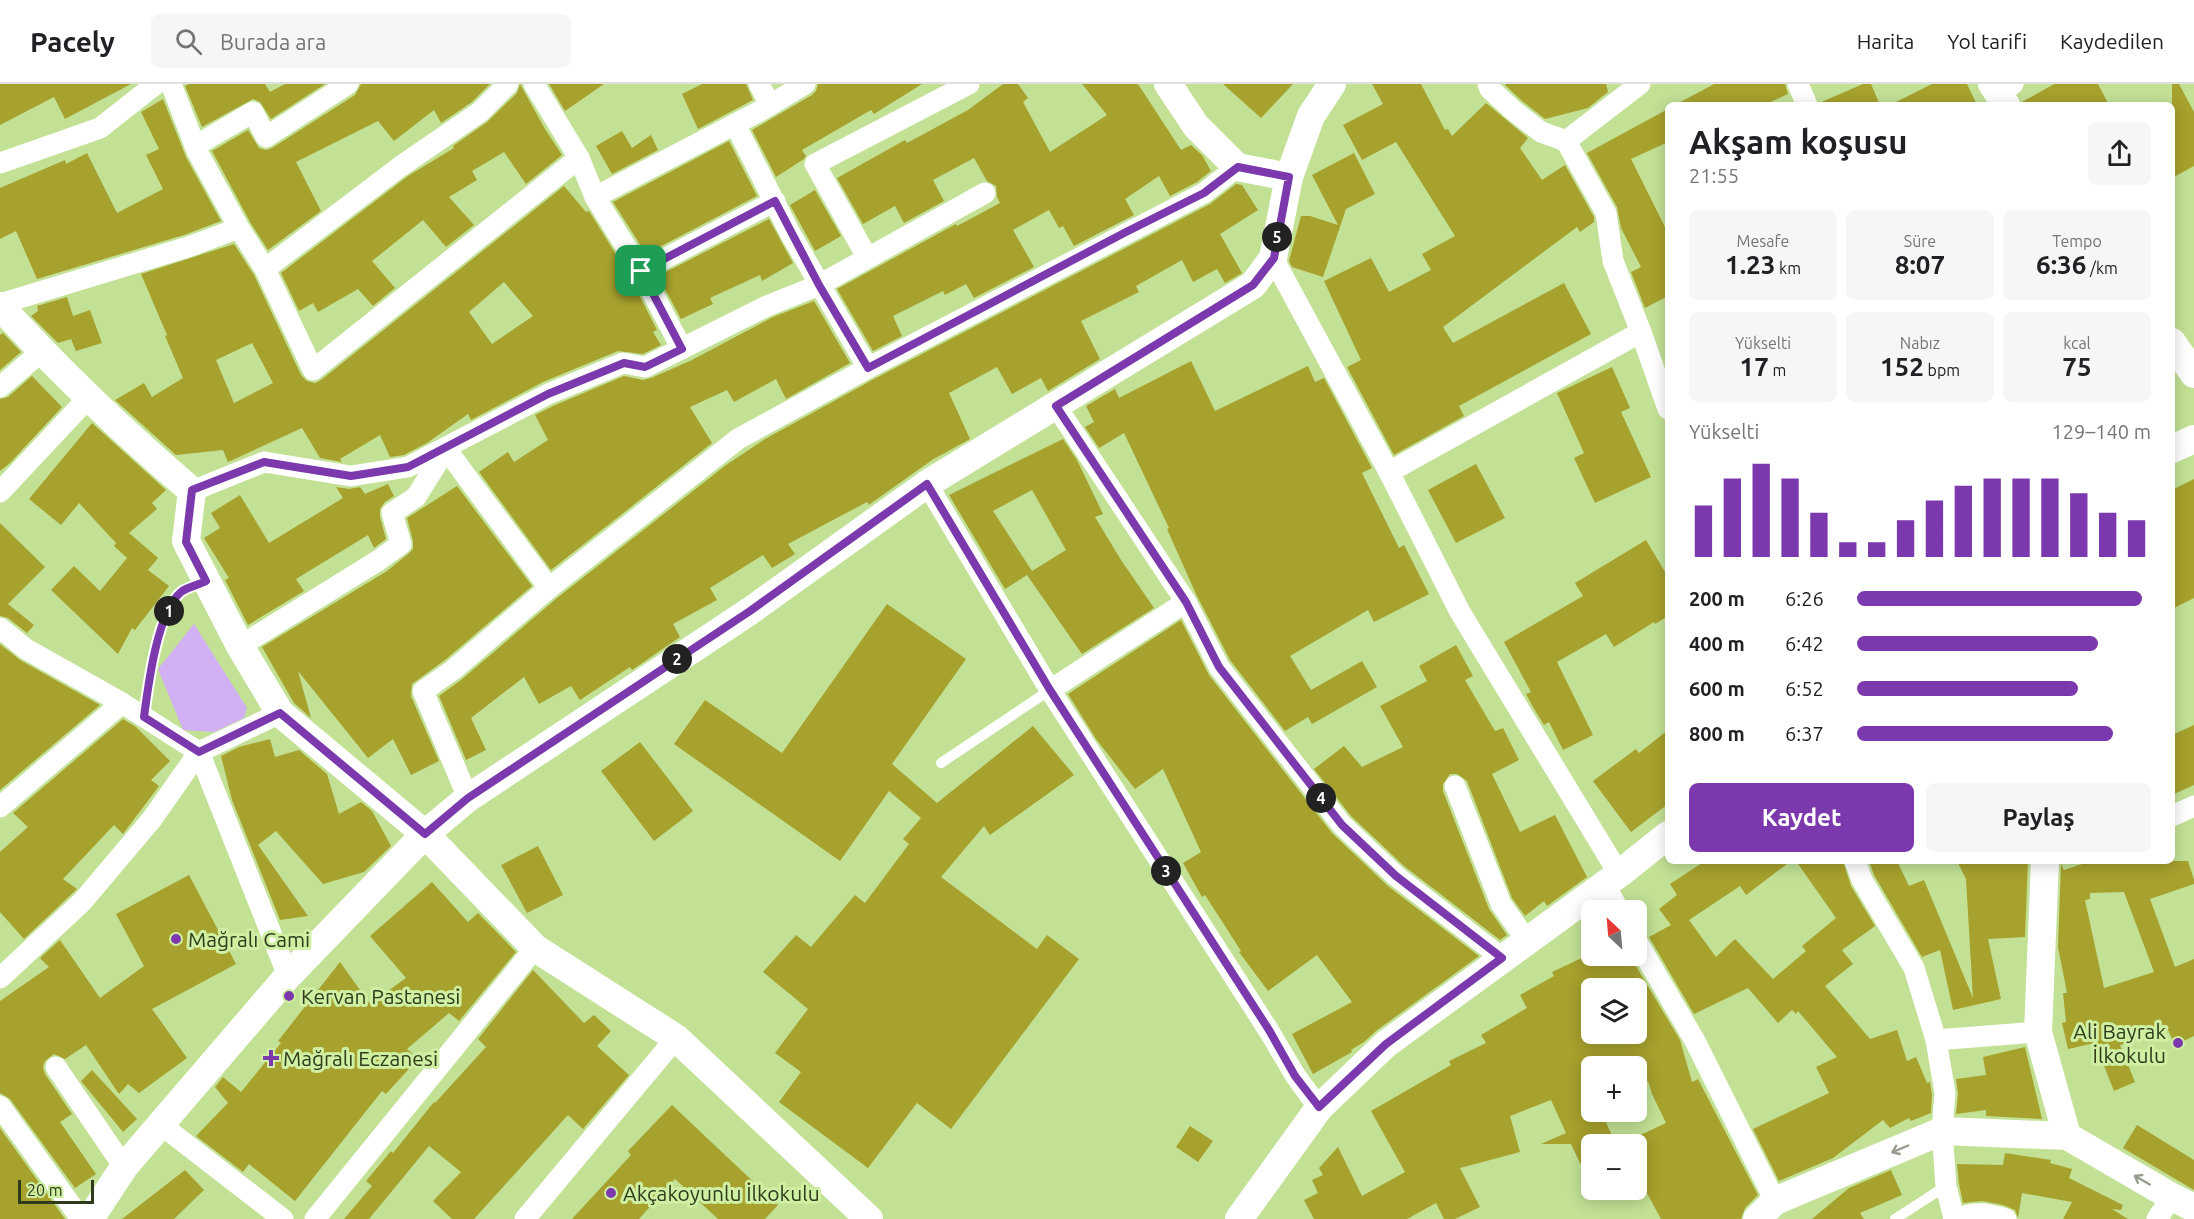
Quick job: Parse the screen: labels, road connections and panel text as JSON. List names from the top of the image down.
{
  "places": {
    "other": [
      "Mağralı Cami",
      "Kervan Pastanesi",
      "Ali Bayrak İlkokulu",
      "Akçakoyunlu İlkokulu"
    ],
    "health": ["Mağralı Eczanesi"]
  },
  "scale_bar": "20 m",
  "north": "top left",
  "page": {
    "header": "Pacely",
    "search": "Burada ara",
    "nav": ["Harita", "Yol tarifi", "Kaydedilen"],
    "heading": ["Akşam koşusu", "21:55"],
    "stats": [
      ["Mesafe", "1.23 km"],
      ["Süre", "8:07"],
      ["Tempo", "6:36 /km"],
      ["Yükselti", "17 m"],
      ["Nabız", "152 bpm"],
      ["kcal", "75"]
    ],
    "pins": [
      "5",
      "1",
      "2",
      "4",
      "3"
    ],
    "chart": ["Yükselti", "129–140 m"],
    "list": [
      {
        "name": "200 m",
        "note": "6:26"
      },
      {
        "name": "400 m",
        "note": "6:42"
      },
      {
        "name": "600 m",
        "note": "6:52"
      },
      {
        "name": "800 m",
        "note": "6:37"
      }
    ],
    "buttons": ["Kaydet", "Paylaş"],
    "map_buttons": ["+", "−"],
    "scale": "20 m"
  }
}
